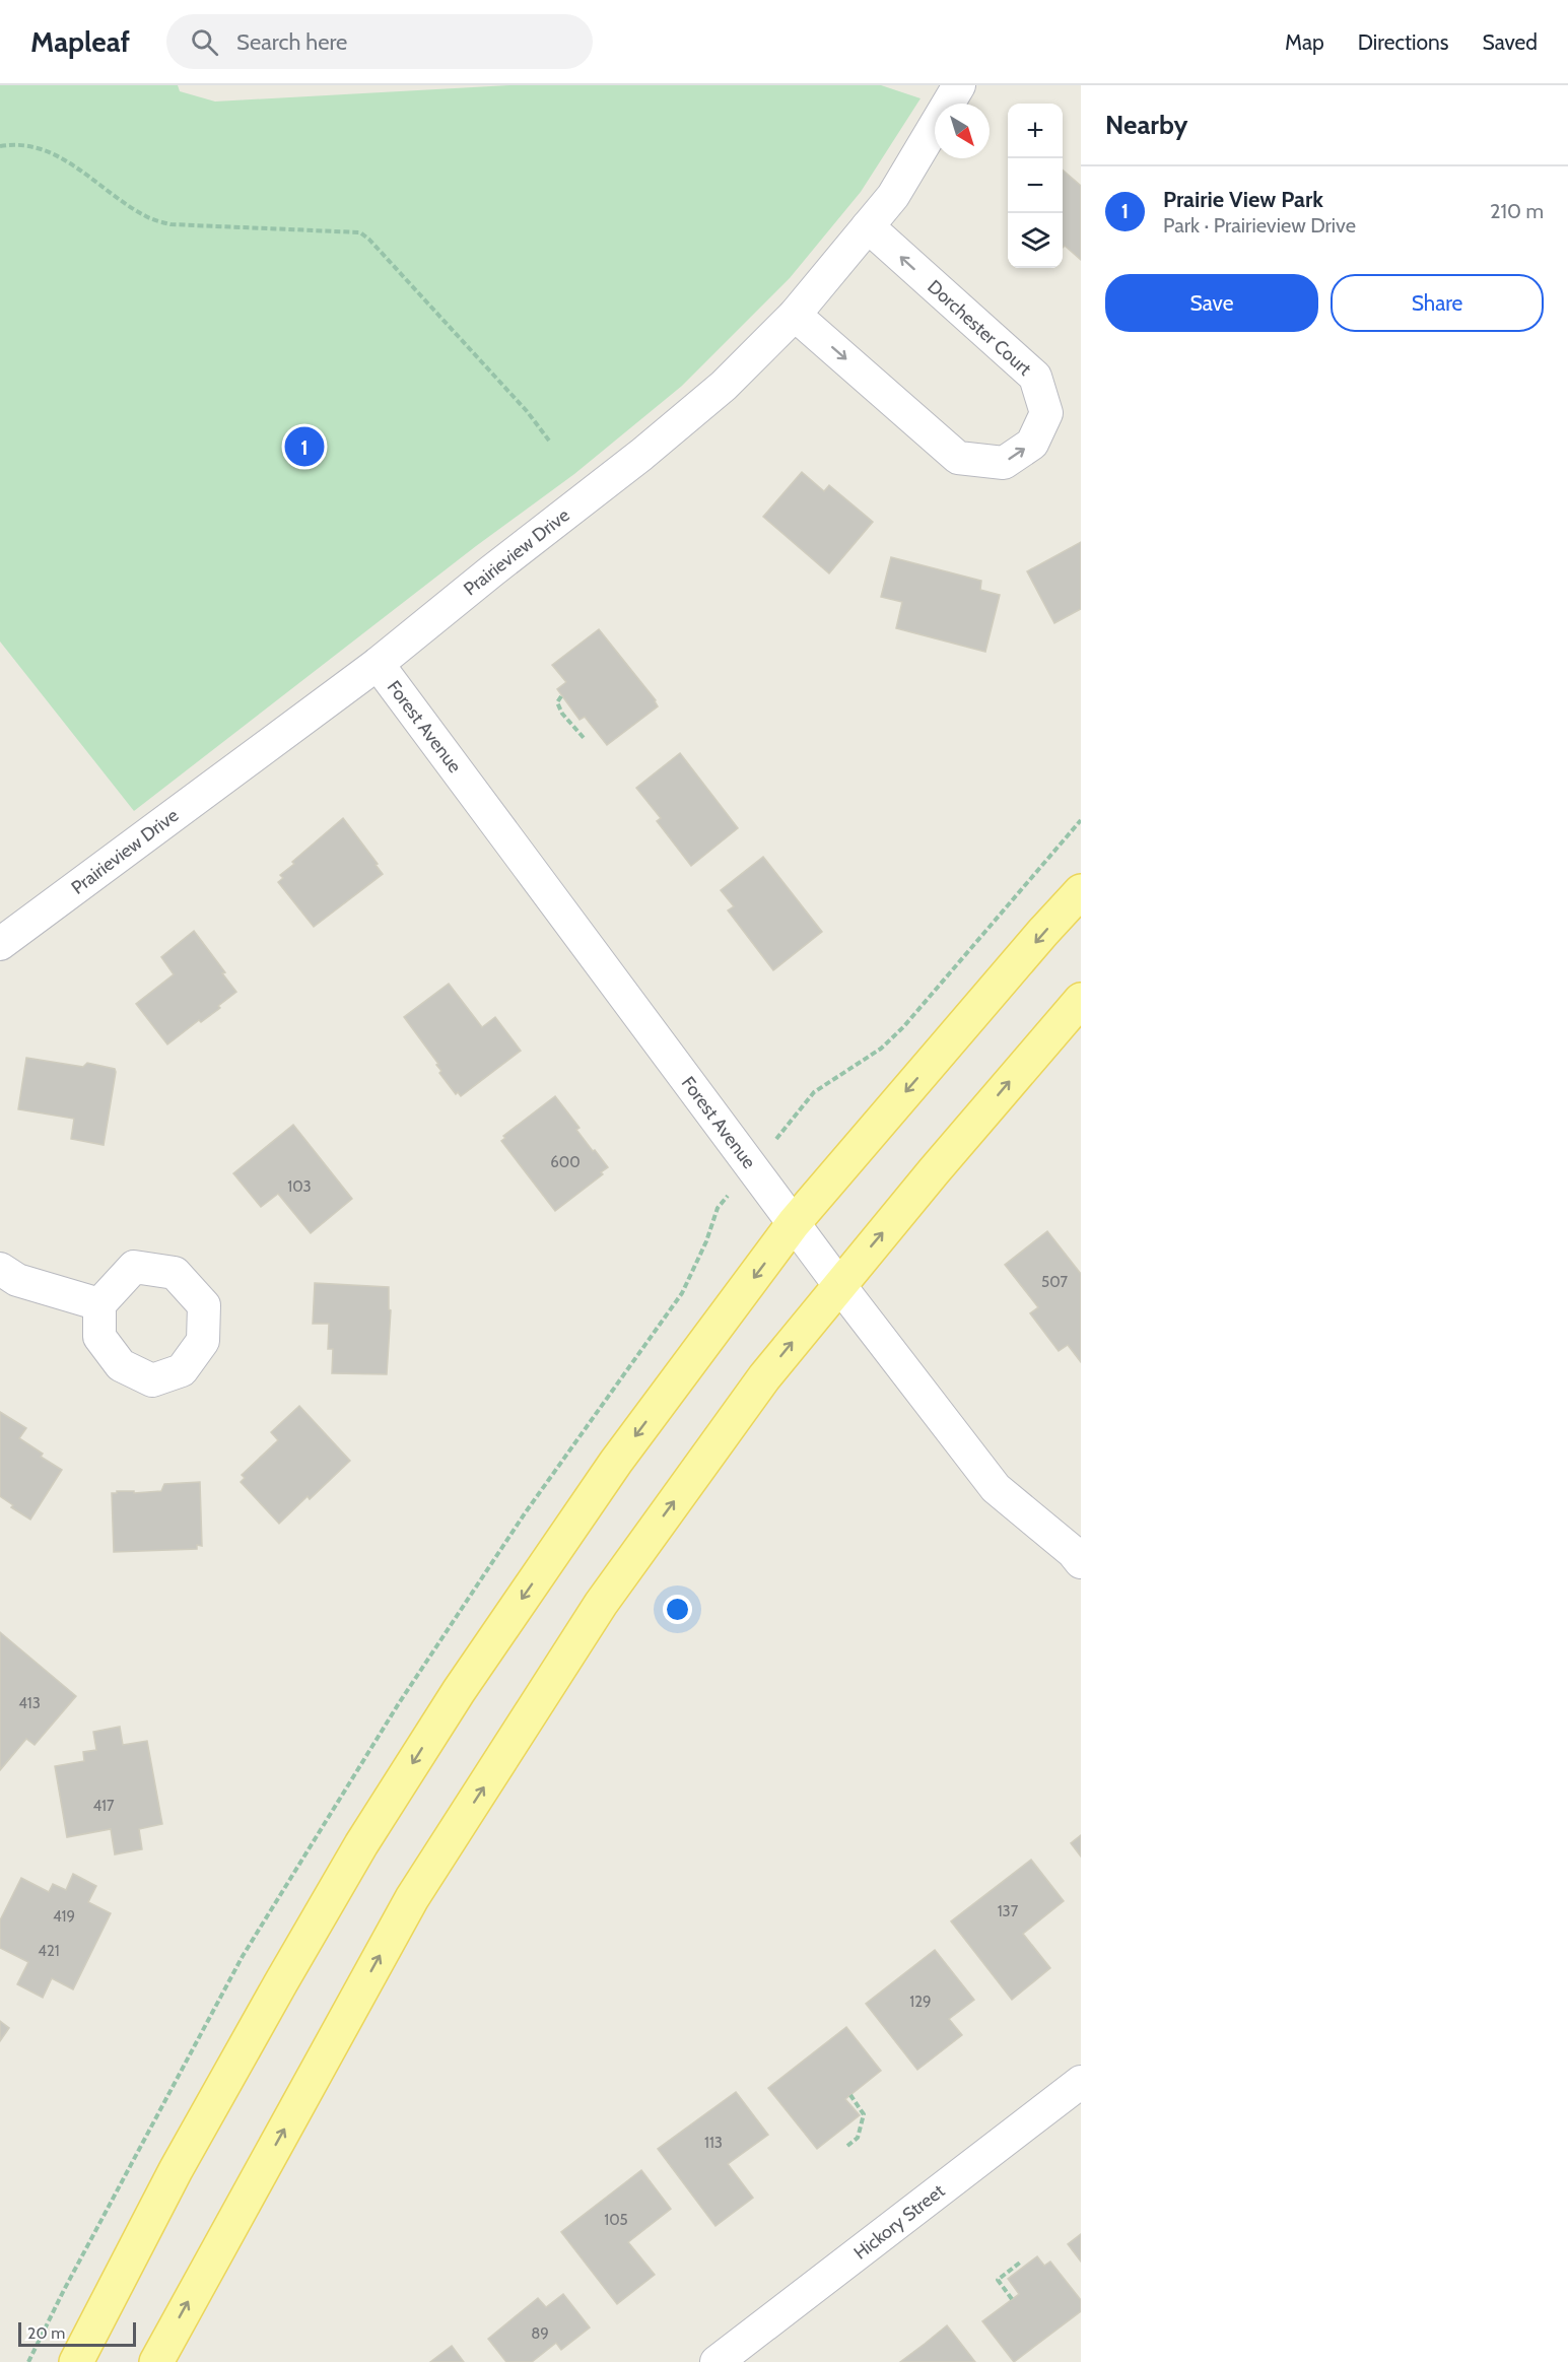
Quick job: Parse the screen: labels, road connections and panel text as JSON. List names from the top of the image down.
{
  "streets": {
    "street": [
      "Dorchester Court",
      "Prairieview Drive",
      "Forest Avenue",
      "Hickory Street"
    ]
  },
  "crossings": [
    ["Dorchester Court", "Prairieview Drive"],
    ["Prairieview Drive", "Forest Avenue"]
  ],
  "house_numbers": [
    "600",
    "103",
    "507",
    "413",
    "417",
    "137",
    "419",
    "421",
    "129",
    "113",
    "105",
    "89"
  ],
  "scale_bar": "20 m",
  "north": "bottom right",
  "page": {
    "header": "Mapleaf",
    "search": "Search here",
    "nav": ["Map", "Directions", "Saved"],
    "heading": "Nearby",
    "map_buttons": ["+", "−"],
    "list": [
      {
        "mark": "1",
        "name": "Prairie View Park",
        "note": "Park · Prairieview Drive",
        "value": "210 m"
      }
    ],
    "buttons": ["Save", "Share"],
    "pins": "1",
    "scale": "20 m"
  }
}
